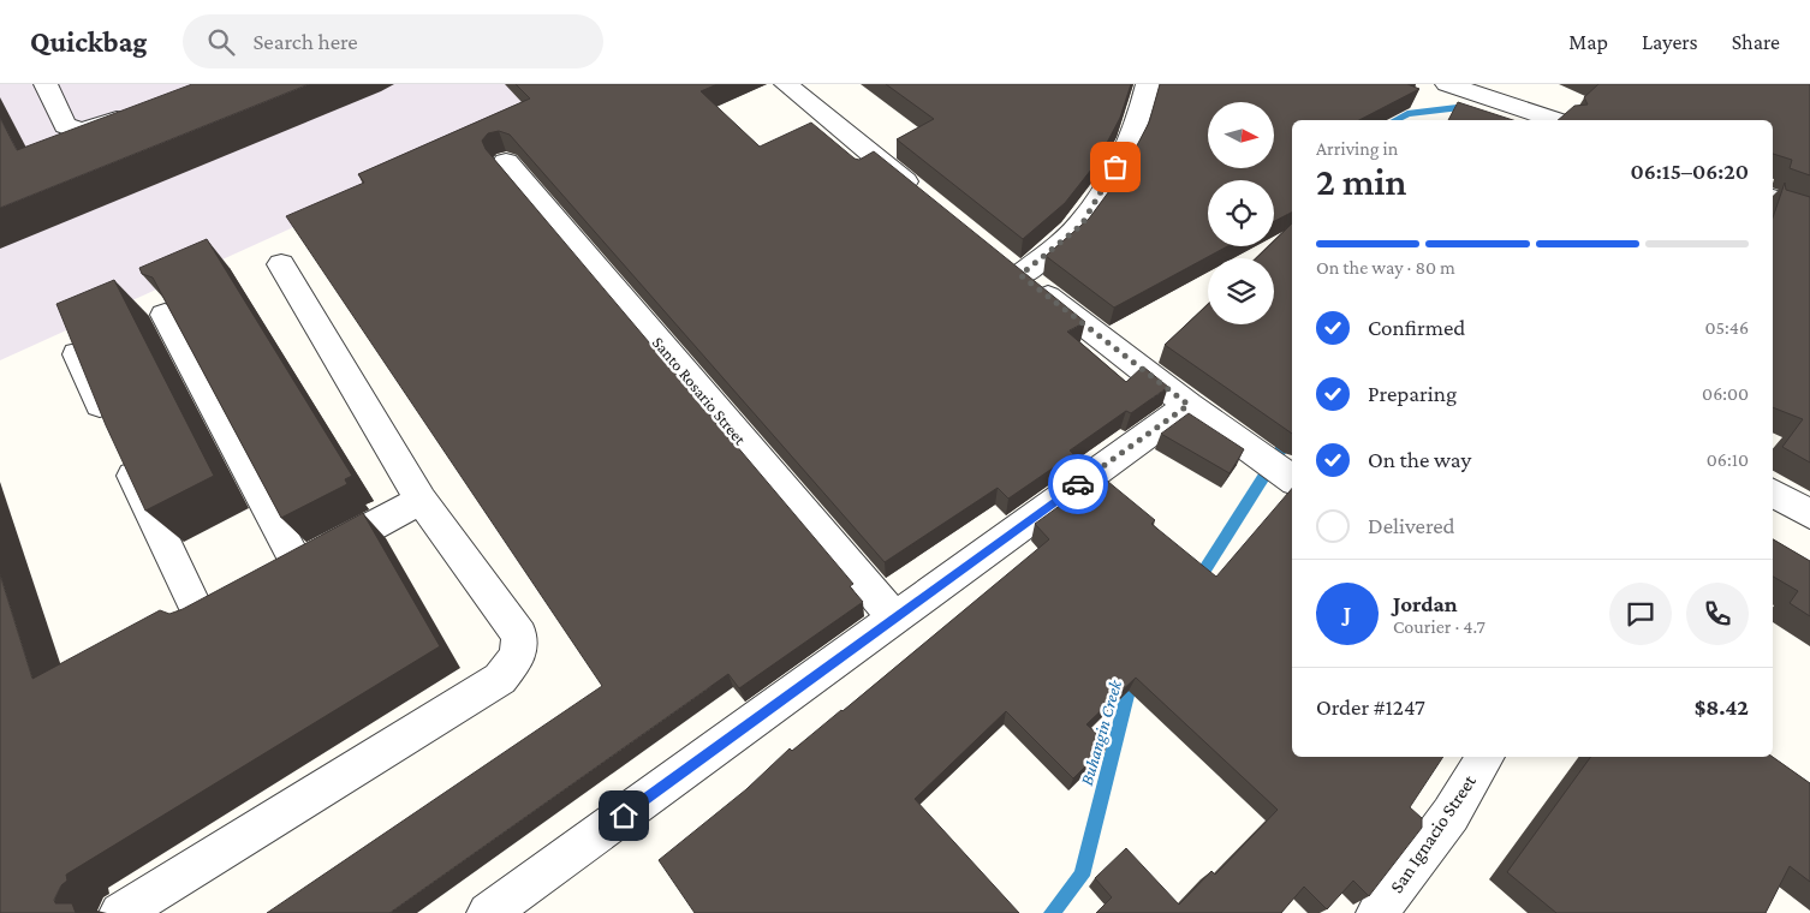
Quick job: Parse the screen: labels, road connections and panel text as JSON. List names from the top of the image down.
{
  "streets": {
    "street": ["Santo Rosario Street", "San Ignacio Street"]
  },
  "water": ["Buhangin Creek"],
  "north": "right",
  "page": {
    "header": "Quickbag",
    "search": "Search here",
    "nav": ["Map", "Layers", "Share"],
    "heading": ["2 min", "Arriving in", "06:15–06:20"],
    "panel": [
      "Jordan",
      "Courier · 4.7",
      "Order #1247",
      "$8.42"
    ],
    "bar": "On the way · 80 m",
    "list": [
      ["Confirmed", "05:46"],
      ["Preparing", "06:00"],
      ["On the way", "06:10"],
      "Delivered"
    ],
    "round": "J"
  }
}
